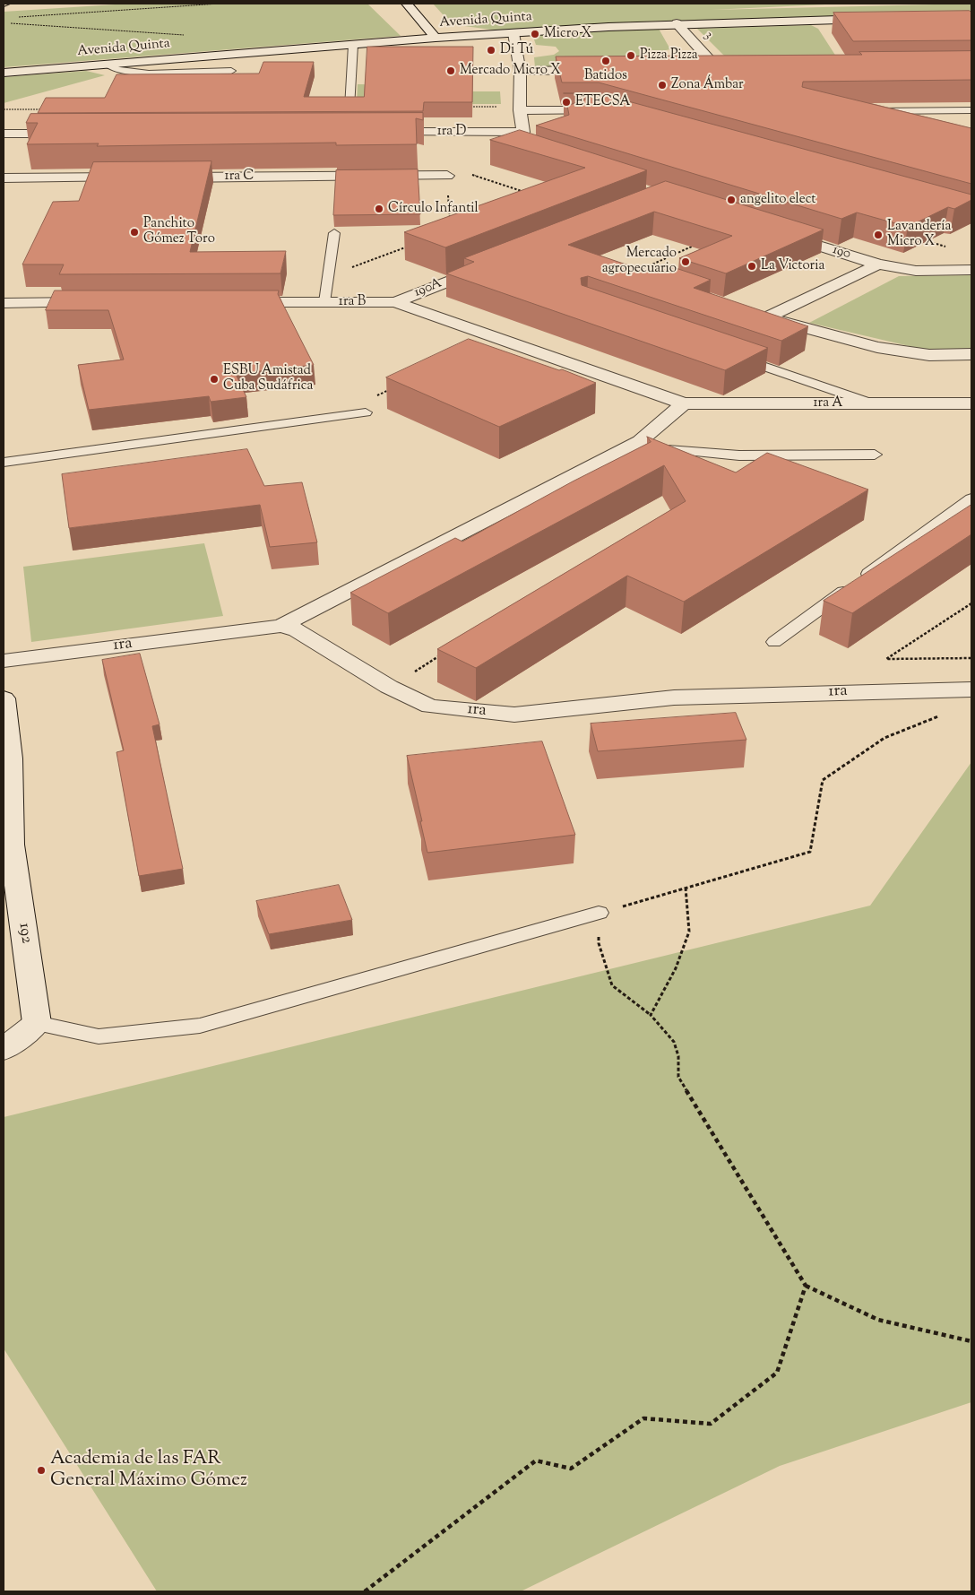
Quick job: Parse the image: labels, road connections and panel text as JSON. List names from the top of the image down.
{
  "streets": {
    "street": [
      "Avenida Quinta",
      "3",
      "1ra D",
      "1ra C",
      "190",
      "190A",
      "1ra B",
      "1ra A",
      "1ra",
      "192"
    ]
  },
  "crossings": [
    ["Avenida Quinta", "3"],
    ["190A", "1ra B"],
    ["1ra B", "1ra A"]
  ],
  "places": [
    "Micro X",
    "Di Tú",
    "Pizza Pizza",
    "Batidos",
    "Mercado Micro X",
    "Zona Ámbar",
    "ETECSA",
    "angelito elect",
    "Círculo Infantil",
    "Panchito Gómez Toro",
    "Lavandería Micro X",
    "Mercado agropecuario",
    "La Victoria",
    "ESBU Amistad Cuba Sudáfrica",
    "Academia de las FAR General Máximo Gómez"
  ]
}
